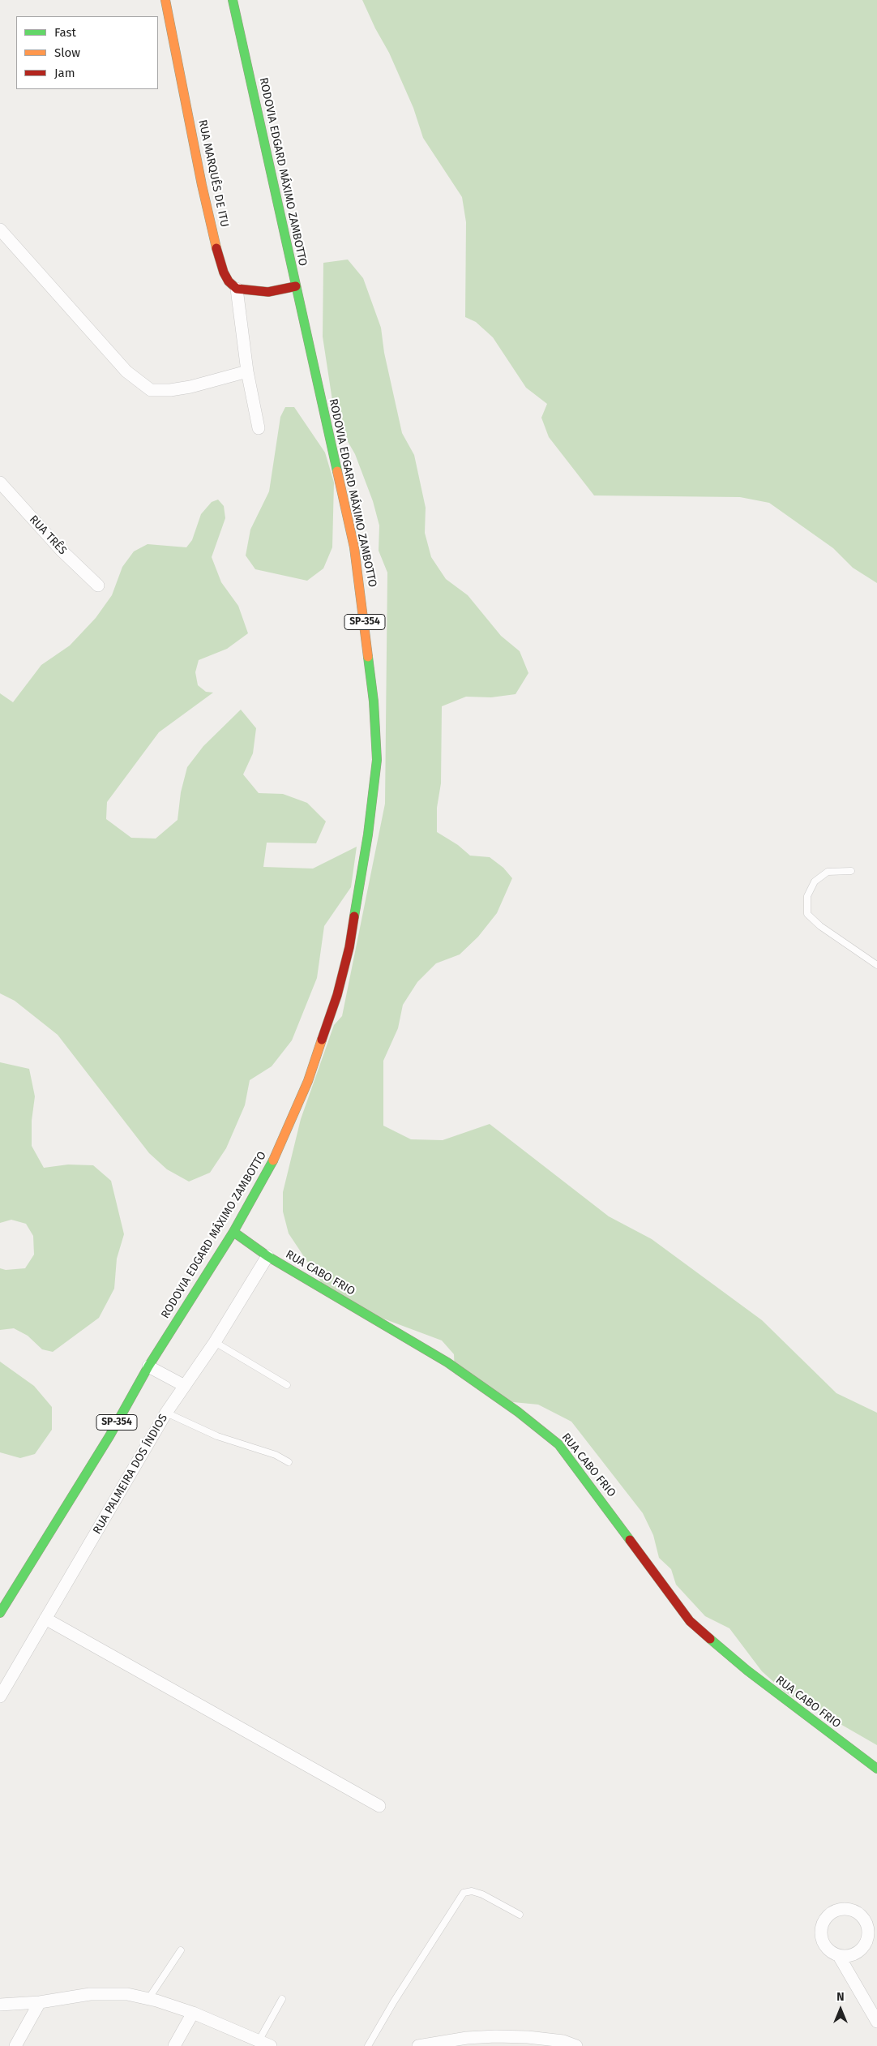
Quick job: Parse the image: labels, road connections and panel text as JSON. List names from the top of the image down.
{
  "streets": {
    "main road": [
      "RODOVIA EDGARD MÁXIMO ZAMBOTTO",
      "RUA MARQUÊS DE ITU",
      "SP-354",
      "RUA CABO FRIO"
    ],
    "street": ["RUA TRÊS", "RUA PALMEIRA DOS ÍNDIOS"]
  },
  "crossings": [
    ["RODOVIA EDGARD MÁXIMO ZAMBOTTO", "RUA CABO FRIO"],
    ["RUA CABO FRIO", "RUA PALMEIRA DOS ÍNDIOS"]
  ],
  "legend": ["Fast", "Slow", "Jam"],
  "north": "top"
}
